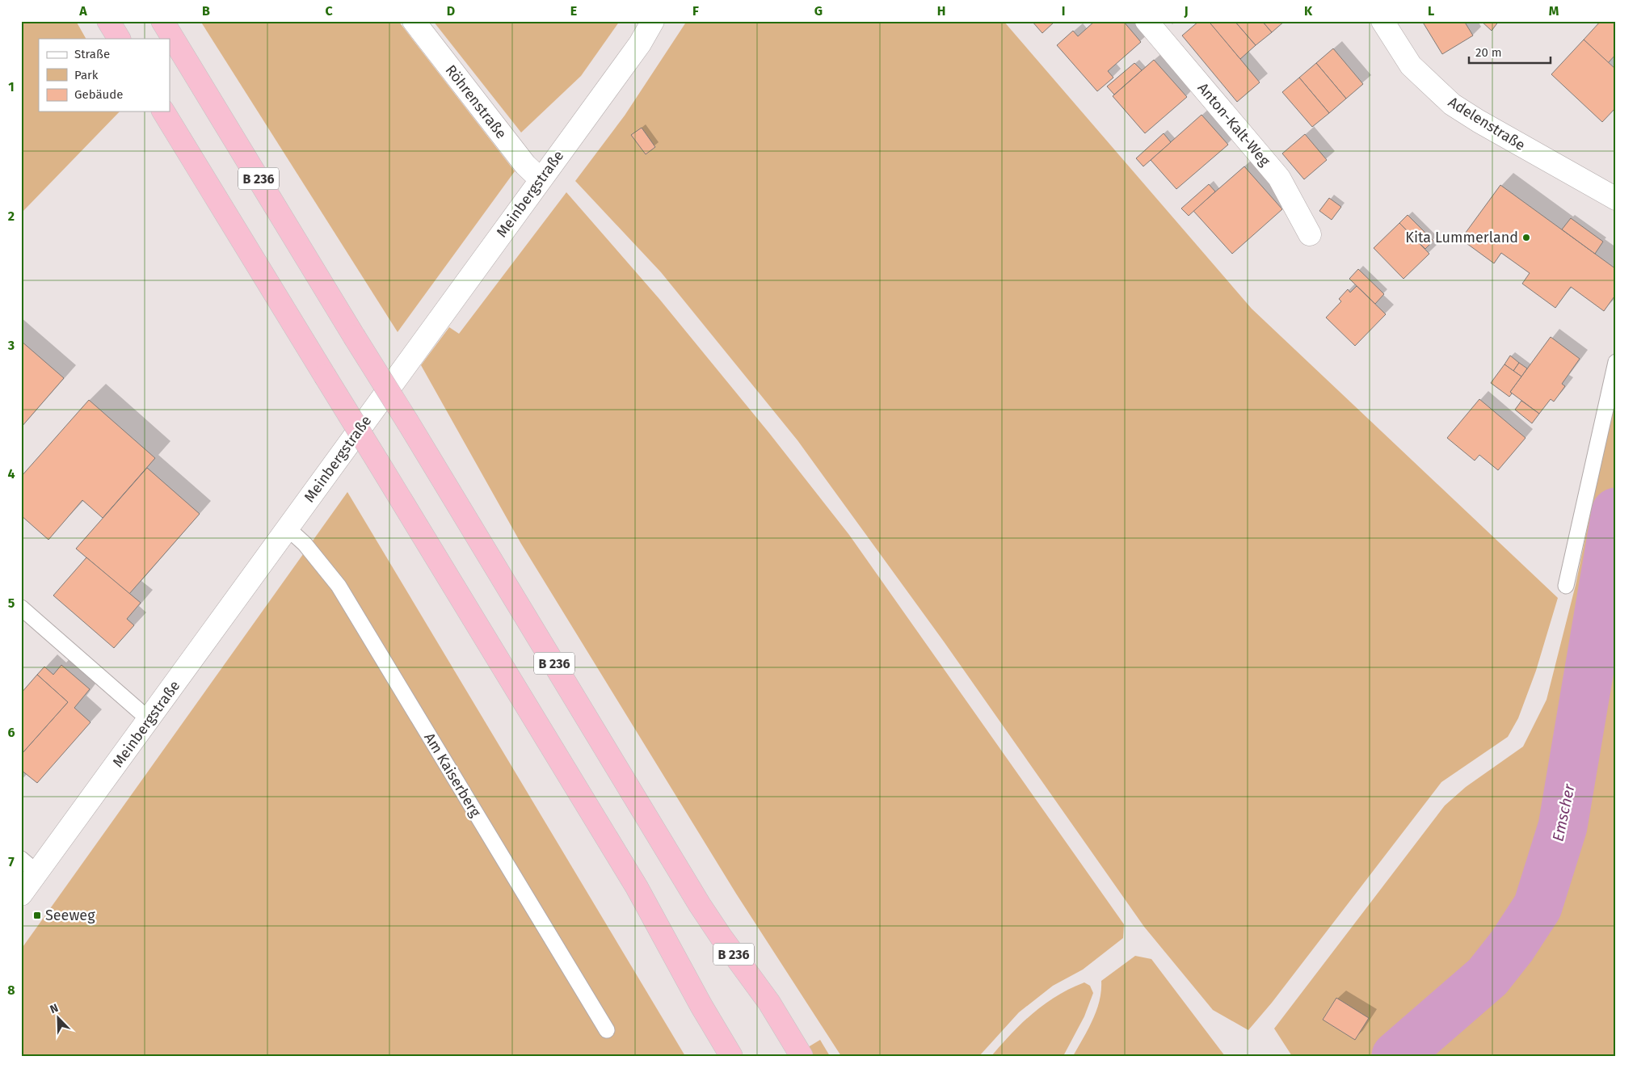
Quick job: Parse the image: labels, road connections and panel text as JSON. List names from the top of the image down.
{
  "streets": {
    "highway": ["B 236"],
    "street": [
      "Röhrenstraße",
      "Adelenstraße",
      "Anton-Kalt-Weg",
      "Meinbergstraße"
    ],
    "lane": ["Am Kaiserberg"]
  },
  "crossings": [
    ["Röhrenstraße", "Meinbergstraße"],
    ["Meinbergstraße", "Am Kaiserberg"]
  ],
  "water": ["Emscher"],
  "places": {
    "other": ["Kita Lummerland"],
    "transit": ["Seeweg"]
  },
  "legend": ["Straße", "Park", "Gebäude"],
  "scale_bar": "20 m",
  "north": "top left",
  "grid": {
    "columns": [
      "A",
      "B",
      "C",
      "D",
      "E",
      "F",
      "G",
      "H",
      "I",
      "J",
      "K",
      "L",
      "M"
    ],
    "rows": [
      "1",
      "2",
      "3",
      "4",
      "5",
      "6",
      "7",
      "8"
    ]
  }
}
